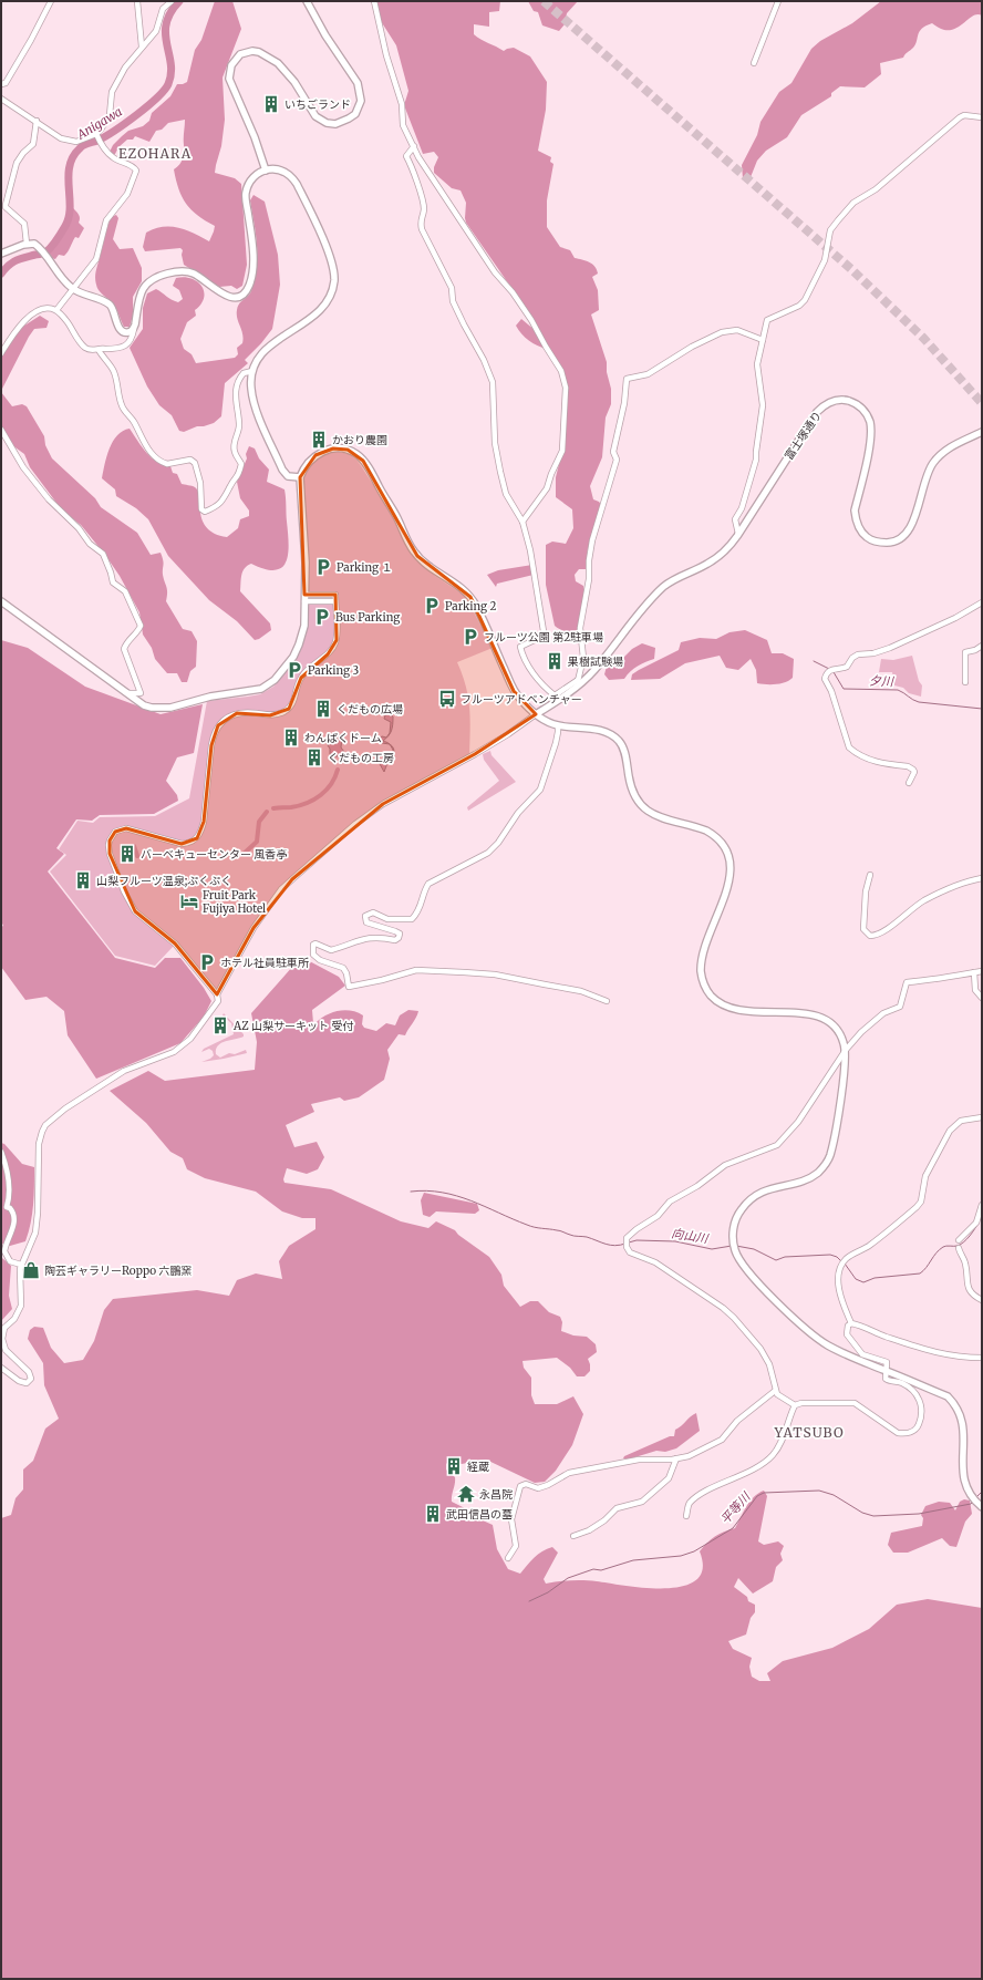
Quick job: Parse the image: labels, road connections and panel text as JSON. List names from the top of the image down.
{
  "streets": {
    "street": ["富士塚通り"]
  },
  "districts": ["EZOHARA", "YATSUBO"],
  "water": [
    "Anigawa",
    "夕川",
    "向山川",
    "平等川"
  ],
  "places": {
    "building": [
      "いちごランド",
      "かおり農園",
      "果樹試験場",
      "くだもの広場",
      "わんぱくドーム",
      "くだもの工房",
      "バーベキューセンター 風香亭",
      "山梨フルーツ温泉;ぷくぷく",
      "AZ 山梨サーキット 受付",
      "経蔵",
      "武田信昌の墓"
    ],
    "parking": [
      "Parking １",
      "Parking 2",
      "Bus Parking",
      "フルーツ公園 第2駐車場",
      "Parking 3",
      "ホテル社員駐車所"
    ],
    "bus stop": ["フルーツアドベンチャー"],
    "hotel": ["Fruit Park Fujiya Hotel"],
    "shop": ["陶芸ギャラリーRoppo 六鵬窯"],
    "temple": ["永昌院"]
  }
}
